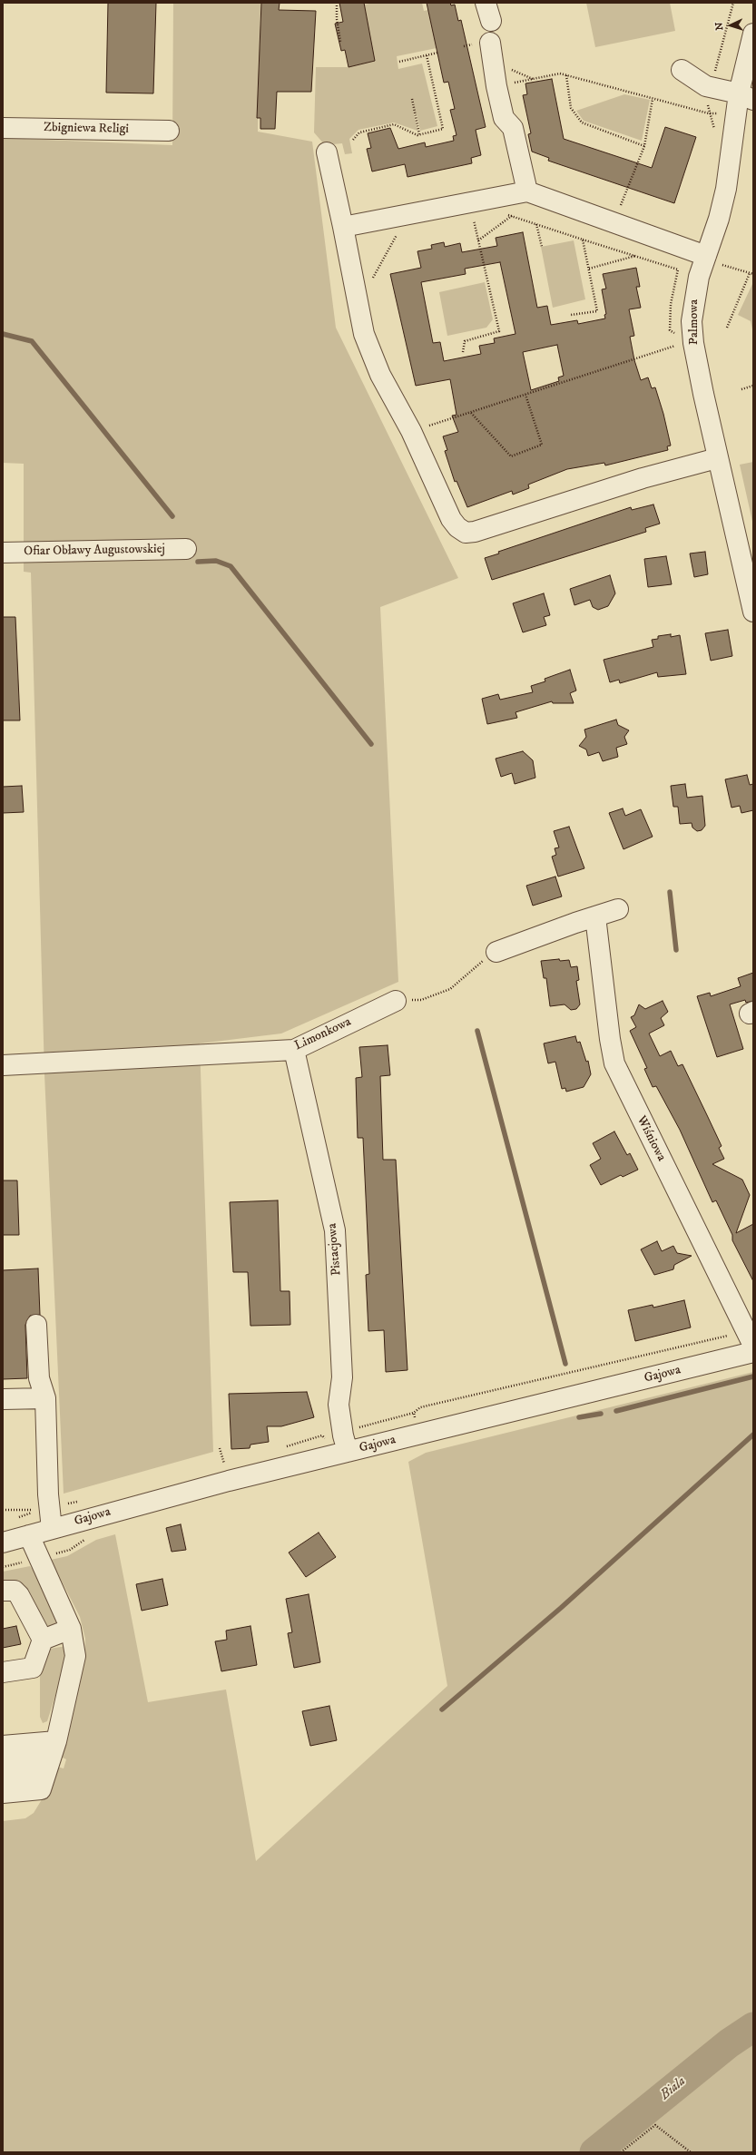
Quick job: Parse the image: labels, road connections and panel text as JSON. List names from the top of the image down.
{
  "streets": {
    "street": [
      "Zbigniewa Religi",
      "Palmowa",
      "Ofiar Obławy Augustowskiej",
      "Limonkowa",
      "Wiśniowa",
      "Pistacjowa",
      "Gajowa"
    ]
  },
  "crossings": [
    ["Limonkowa", "Pistacjowa"],
    ["Pistacjowa", "Gajowa"]
  ],
  "water": ["Biala"],
  "north": "left"
}
